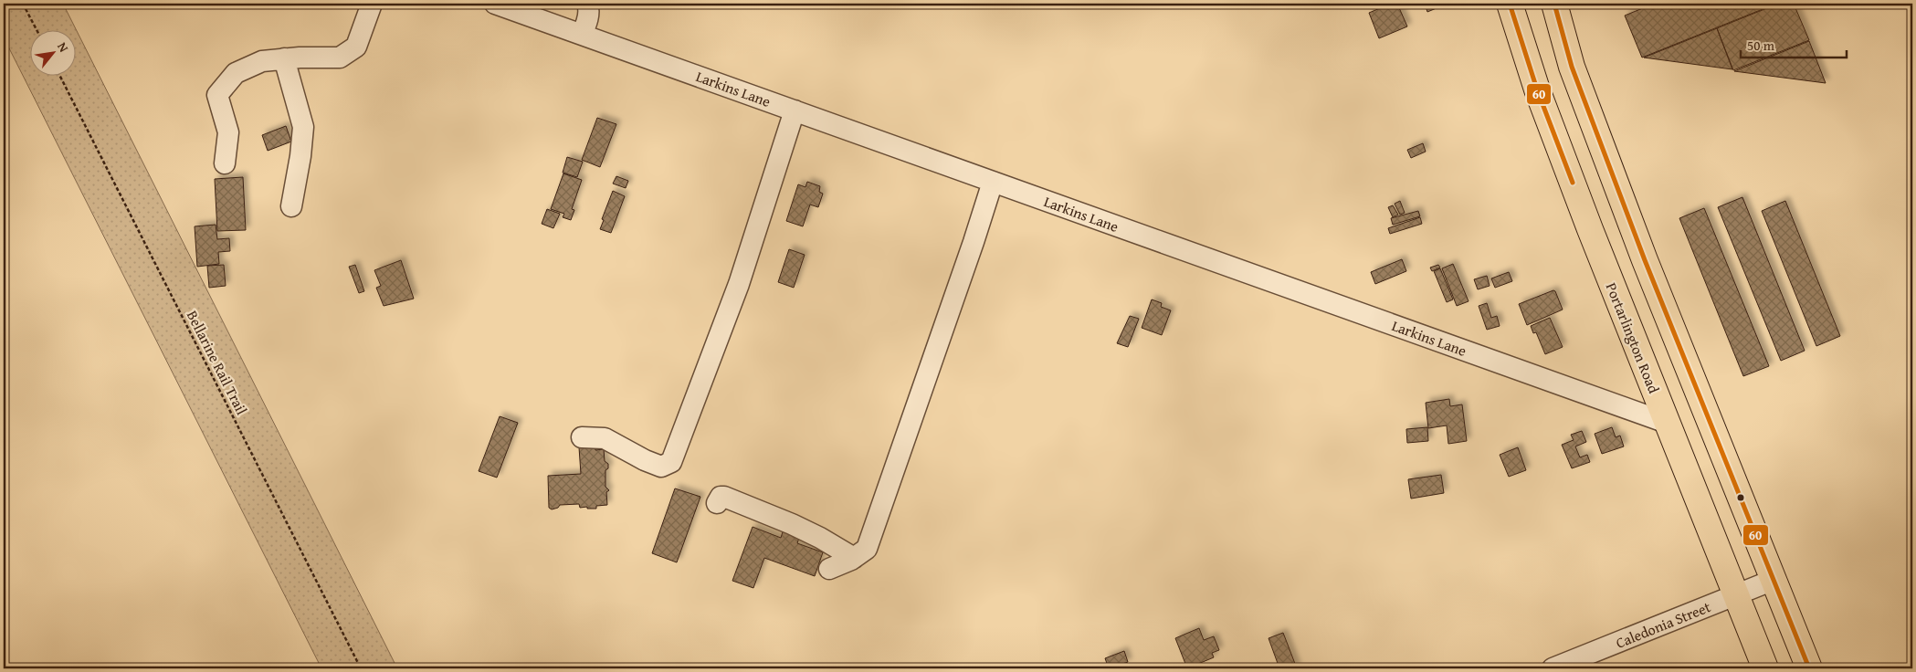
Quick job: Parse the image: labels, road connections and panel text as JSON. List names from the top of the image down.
{
  "streets": {
    "main road": ["Portarlington Road"],
    "street": ["Larkins Lane", "Caledonia Street"],
    "path": ["Bellarine Rail Trail"]
  },
  "crossings": [
    ["Larkins Lane", "Portarlington Road"],
    ["Portarlington Road", "Caledonia Street"]
  ],
  "lines": ["transit line 60"],
  "scale_bar": "50 m",
  "north": "top right"
}
